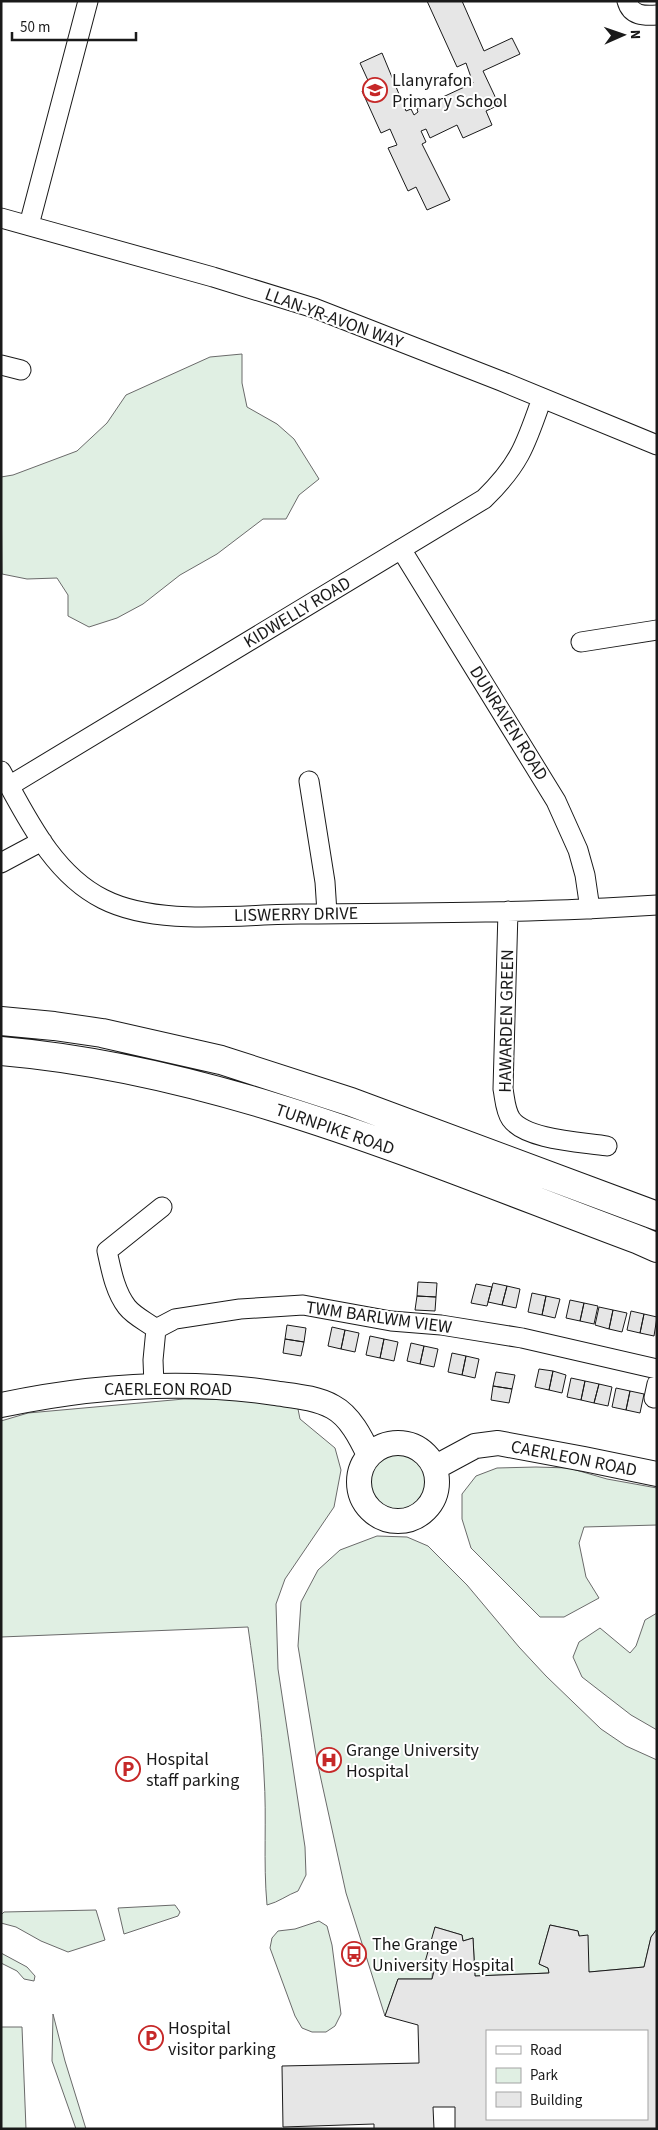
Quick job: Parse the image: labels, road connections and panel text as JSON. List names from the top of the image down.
{
  "streets": {
    "highway": ["TURNPIKE ROAD"],
    "main road": ["CAERLEON ROAD"],
    "street": [
      "LLAN-YR-AVON WAY",
      "KIDWELLY ROAD",
      "DUNRAVEN ROAD",
      "LISWERRY DRIVE",
      "HAWARDEN GREEN",
      "TWM BARLWM VIEW"
    ]
  },
  "crossings": [
    ["LLAN-YR-AVON WAY", "KIDWELLY ROAD"],
    ["KIDWELLY ROAD", "DUNRAVEN ROAD"],
    ["KIDWELLY ROAD", "LISWERRY DRIVE"],
    ["DUNRAVEN ROAD", "LISWERRY DRIVE"],
    ["LISWERRY DRIVE", "HAWARDEN GREEN"]
  ],
  "places": {
    "school or university": ["Llanyrafon Primary School"],
    "hospital": ["Grange University Hospital"],
    "parking": ["Hospital staff parking", "Hospital visitor parking"],
    "bus stop": ["The Grange University Hospital"]
  },
  "legend": ["Road", "Park", "Building"],
  "scale_bar": "50 m",
  "north": "right"
}
